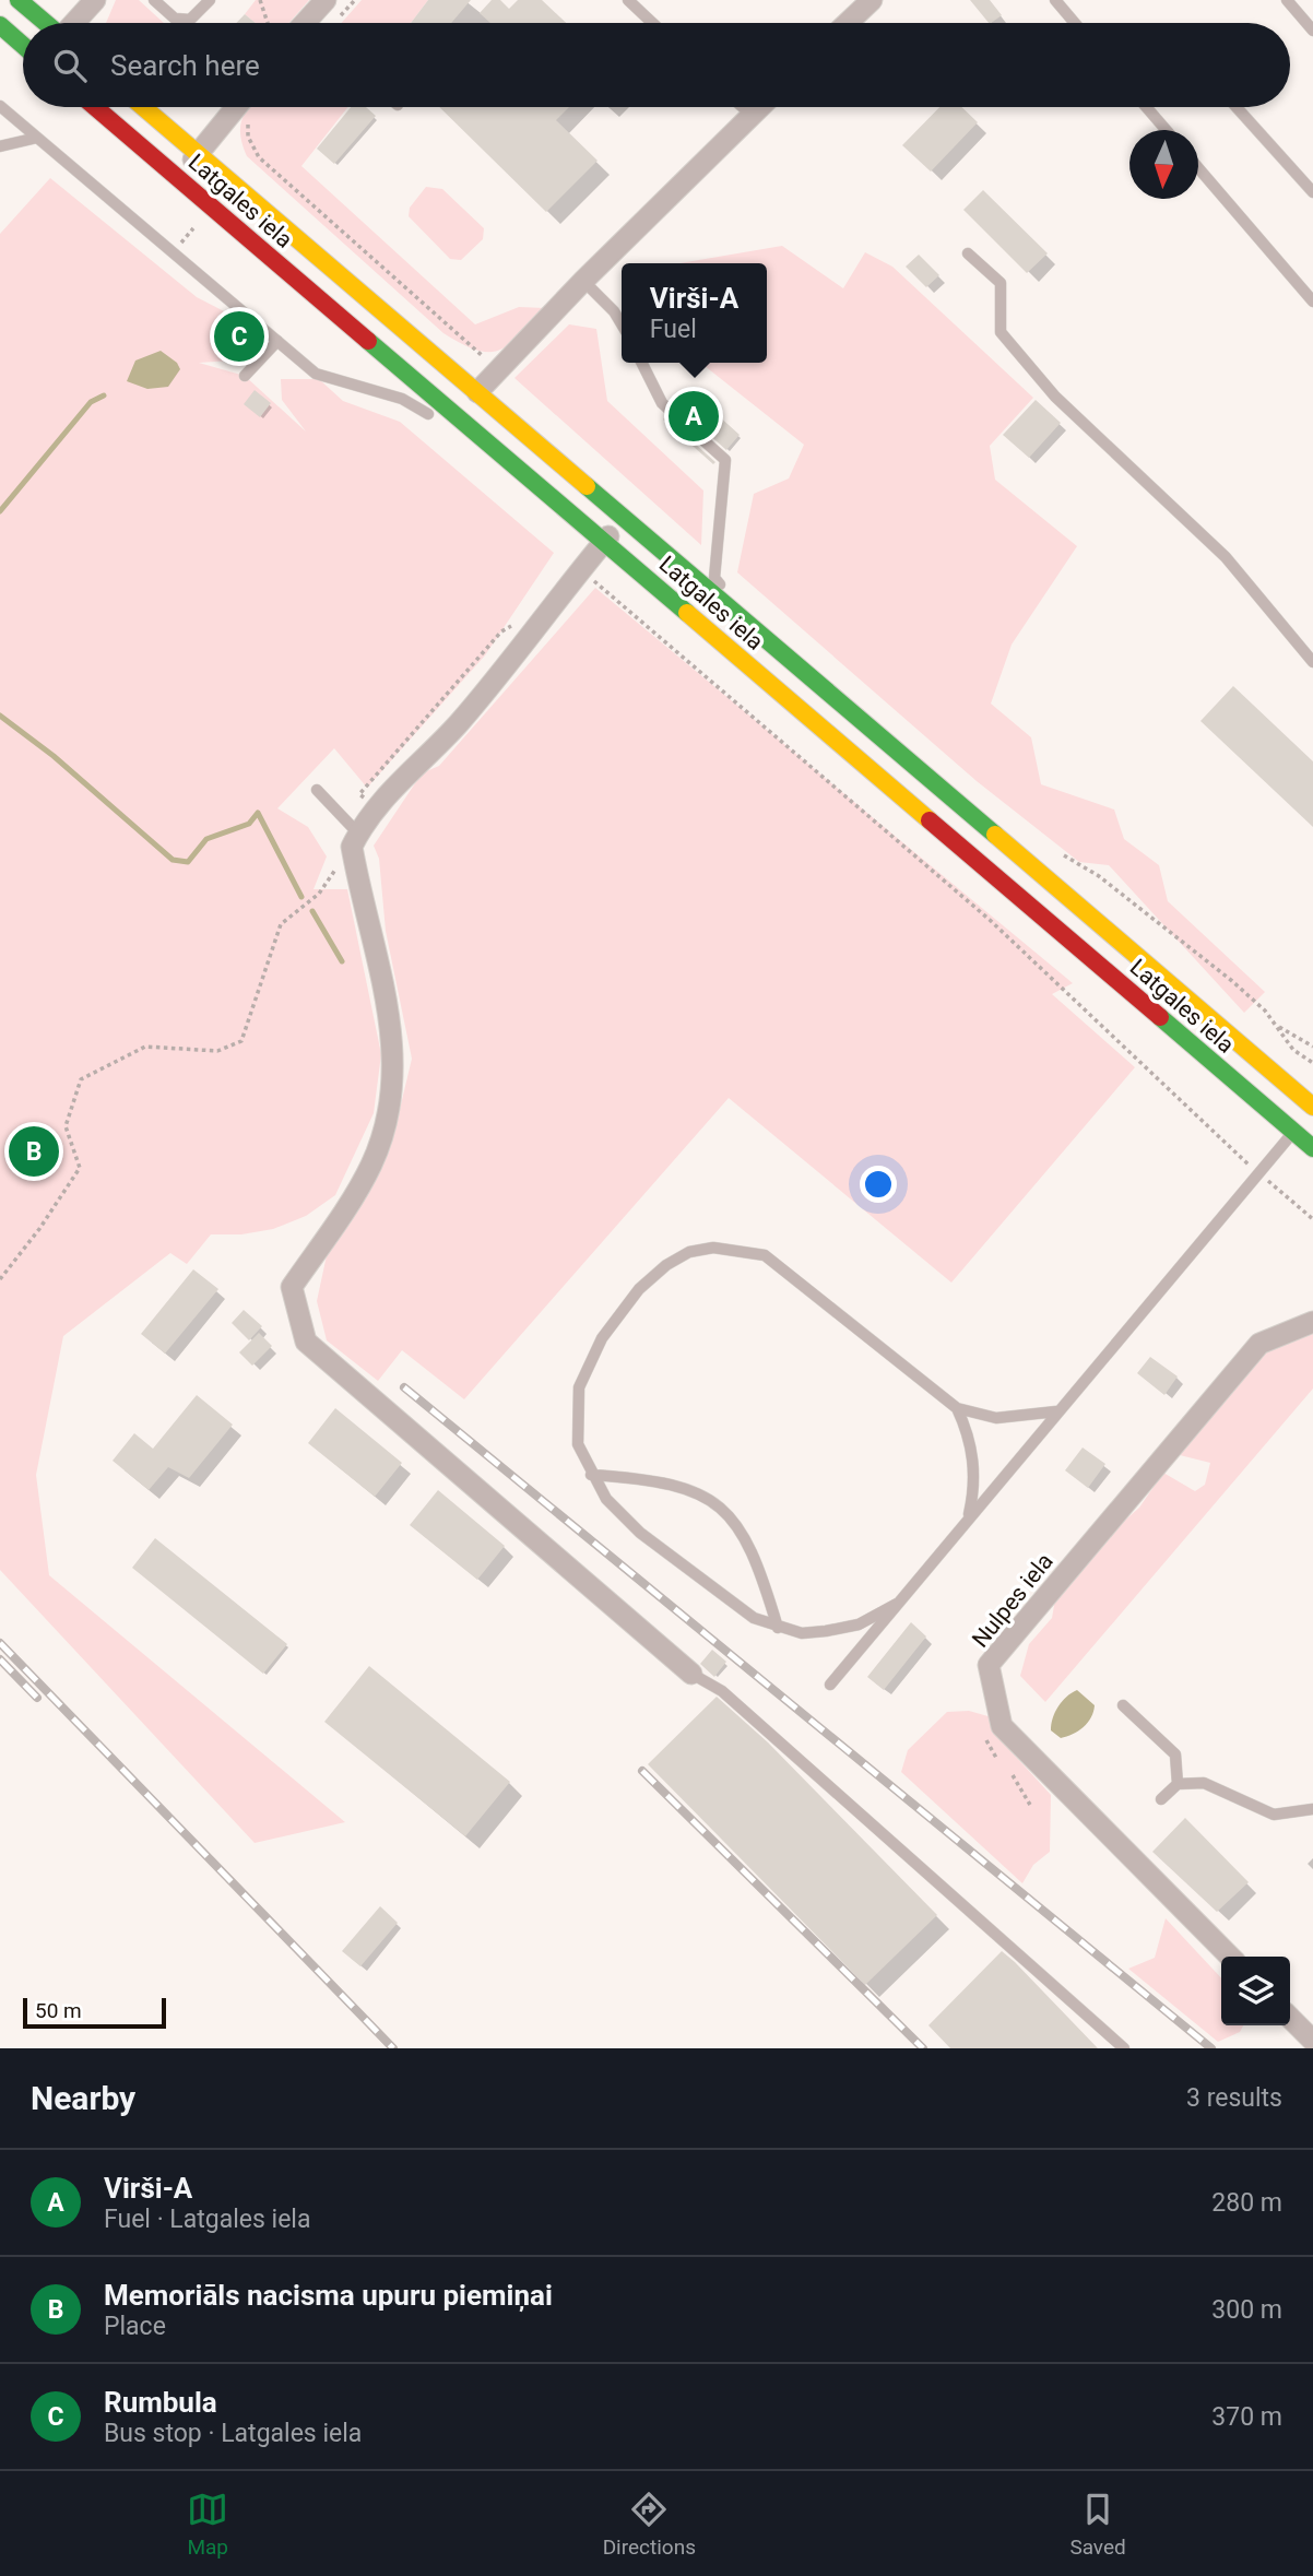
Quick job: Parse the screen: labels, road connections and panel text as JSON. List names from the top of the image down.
{
  "streets": {
    "highway": ["Latgales iela"],
    "street": ["Nulpes iela"]
  },
  "scale_bar": "50 m",
  "north": "bottom",
  "page": {
    "search": "Search here",
    "popup": ["Virši-A", "Fuel"],
    "pins": ["C", "A", "B"],
    "scale": "50 m",
    "heading": ["Nearby", "3 results"],
    "list": [
      {
        "mark": "A",
        "name": "Virši-A",
        "note": "Fuel · Latgales iela",
        "value": "280 m"
      },
      {
        "mark": "B",
        "name": "Memoriāls nacisma upuru piemiņai",
        "note": "Place",
        "value": "300 m"
      },
      {
        "mark": "C",
        "name": "Rumbula",
        "note": "Bus stop · Latgales iela",
        "value": "370 m"
      }
    ],
    "nav": ["Map", "Directions", "Saved"]
  }
}
